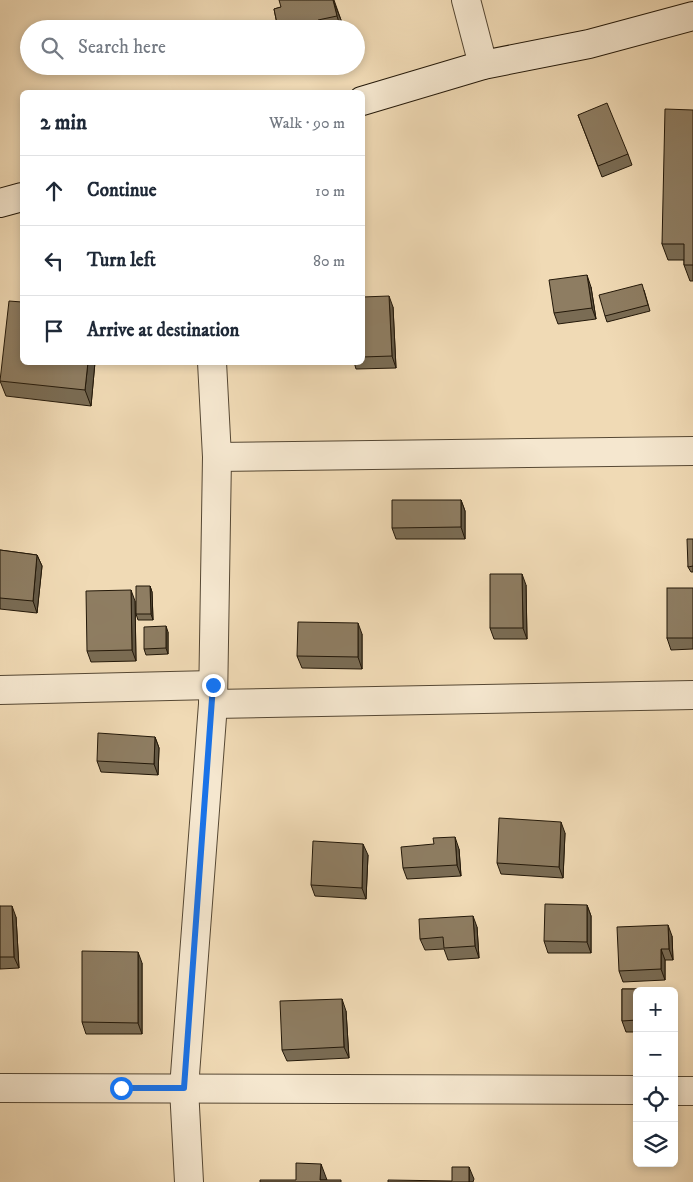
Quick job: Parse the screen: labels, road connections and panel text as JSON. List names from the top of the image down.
{
  "page": {
    "search": "Search here",
    "heading": ["2 min", "Walk · 90 m"],
    "list": [
      ["Continue", "10 m"],
      ["Turn left", "80 m"],
      "Arrive at destination"
    ],
    "map_buttons": ["+", "−"]
  }
}
